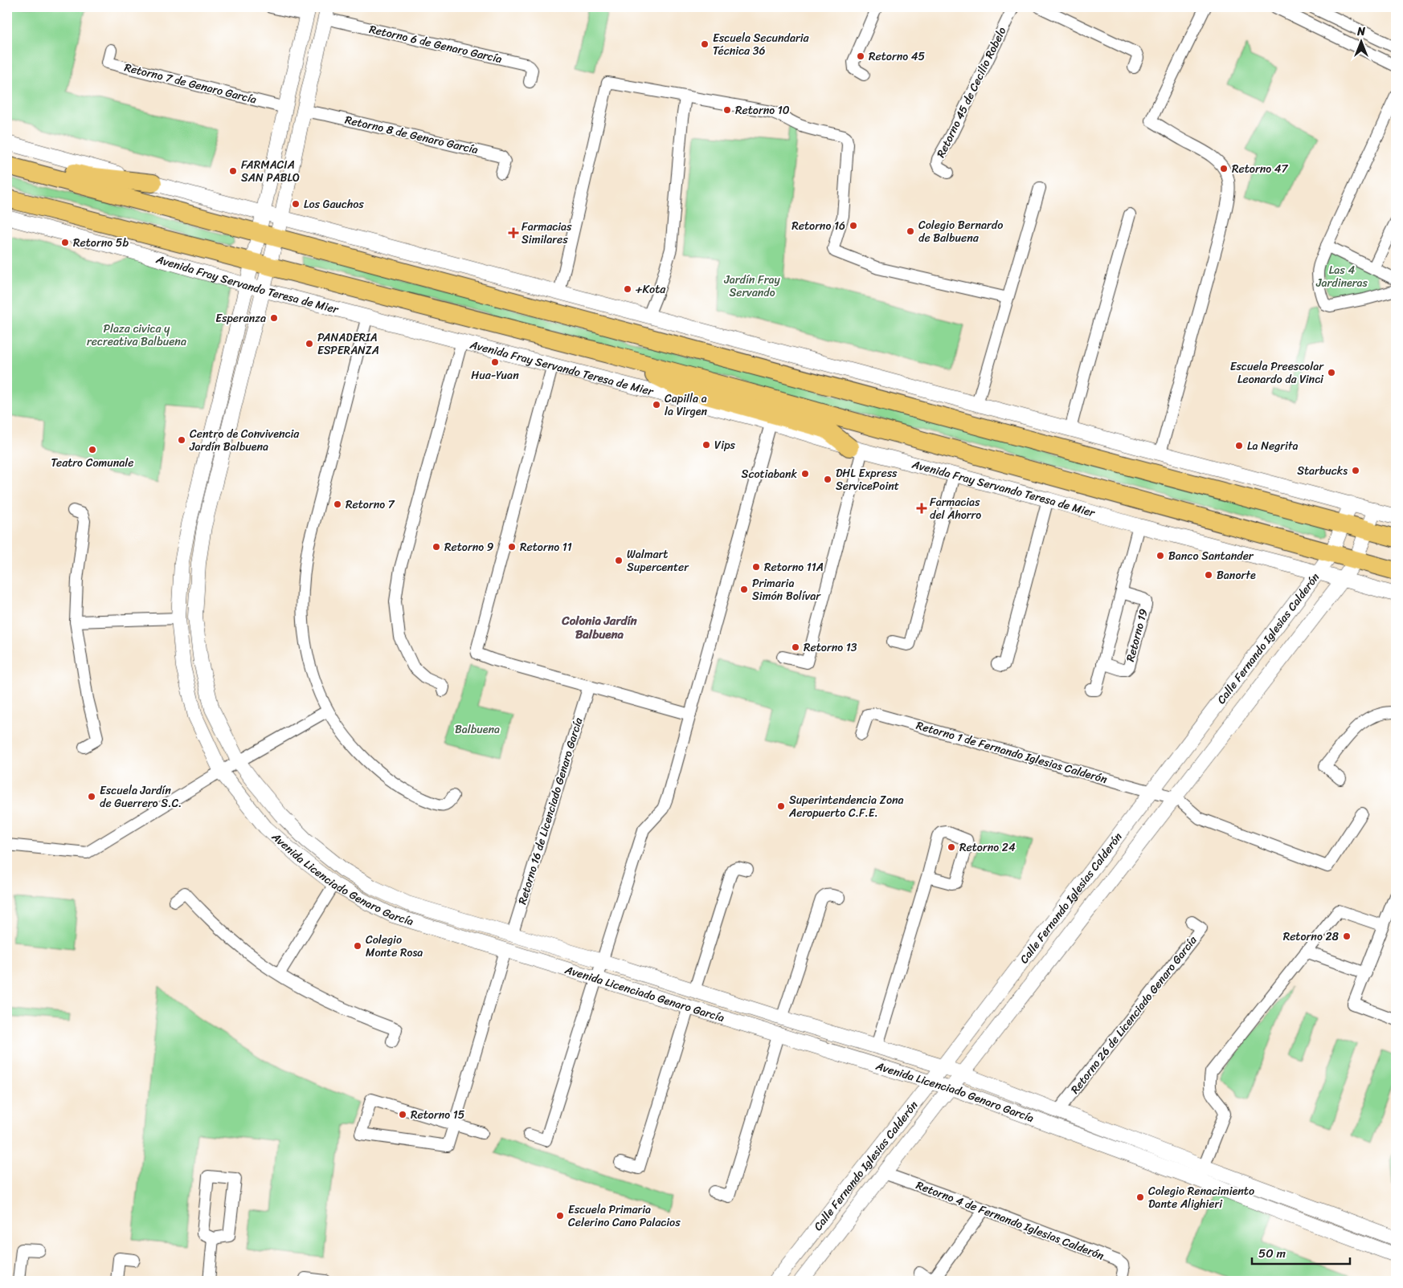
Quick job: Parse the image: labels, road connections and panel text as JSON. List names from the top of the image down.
{
  "streets": {
    "main road": ["Avenida Fray Servando Teresa de Mier"],
    "street": [
      "Retorno 6 de Genaro García",
      "Retorno 7 de Genaro García",
      "Retorno 45 de Cecilio Robelo",
      "Retorno 8 de Genaro García",
      "Retorno 19",
      "Calle Fernando Iglesias Calderón",
      "Retorno 1 de Fernando Iglesias Calderón",
      "Retorno 16 de Licenciado Genaro García",
      "Avenida Licenciado Genaro García",
      "Retorno 26 de Licenciado Genaro García",
      "Retorno 4 de Fernando Iglesias Calderón"
    ]
  },
  "crossings": [
    ["Retorno 6 de Genaro García", "Avenida Licenciado Genaro García"],
    ["Retorno 7 de Genaro García", "Avenida Licenciado Genaro García"],
    ["Retorno 8 de Genaro García", "Avenida Licenciado Genaro García"],
    ["Avenida Fray Servando Teresa de Mier", "Calle Fernando Iglesias Calderón"],
    ["Avenida Fray Servando Teresa de Mier", "Avenida Licenciado Genaro García"],
    ["Calle Fernando Iglesias Calderón", "Retorno 1 de Fernando Iglesias Calderón"],
    ["Calle Fernando Iglesias Calderón", "Avenida Licenciado Genaro García"],
    ["Calle Fernando Iglesias Calderón", "Retorno 4 de Fernando Iglesias Calderón"],
    ["Retorno 16 de Licenciado Genaro García", "Avenida Licenciado Genaro García"],
    ["Avenida Licenciado Genaro García", "Retorno 26 de Licenciado Genaro García"]
  ],
  "districts": ["Colonia Jardín Balbuena"],
  "parks": [
    "Las 4 Jardineras",
    "Jardín Fray Servando",
    "Plaza civica y recreativa Balbuena",
    "Balbuena"
  ],
  "places": {
    "other": [
      "Escuela Secundaria Técnica 36",
      "Retorno 45",
      "Retorno 10",
      "Retorno 47",
      "FARMACIA SAN PABLO",
      "Los Gauchos",
      "Retorno 16",
      "Colegio Bernardo de Balbuena",
      "Retorno 5b",
      "+Kota",
      "Esperanza",
      "PANADERIA ESPERANZA",
      "Hua-Yuan",
      "Escuela Preescolar Leonardo da Vinci",
      "Capilla a la Virgen",
      "Centro de Convivencia Jardín Balbuena",
      "Vips",
      "La Negrita",
      "Teatro Comunale",
      "Starbucks",
      "Scotiabank",
      "DHL Express ServicePoint",
      "Retorno 7",
      "Retorno 9",
      "Retorno 11",
      "Banco Santander",
      "Walmart Supercenter",
      "Retorno 11A",
      "Banorte",
      "Primaria Simón Bolívar",
      "Retorno 13",
      "Escuela Jardín de Guerrero S.C.",
      "Superintendencia Zona Aeropuerto C.F.E.",
      "Retorno 24",
      "Retorno 28",
      "Colegio Monte Rosa",
      "Retorno 15",
      "Colegio Renacimiento Dante Alighieri",
      "Escuela Primaria Celerino Cano Palacios"
    ],
    "health": ["Farmacias Similares", "Farmacias del Ahorro"]
  },
  "scale_bar": "50 m",
  "north": "top"
}
